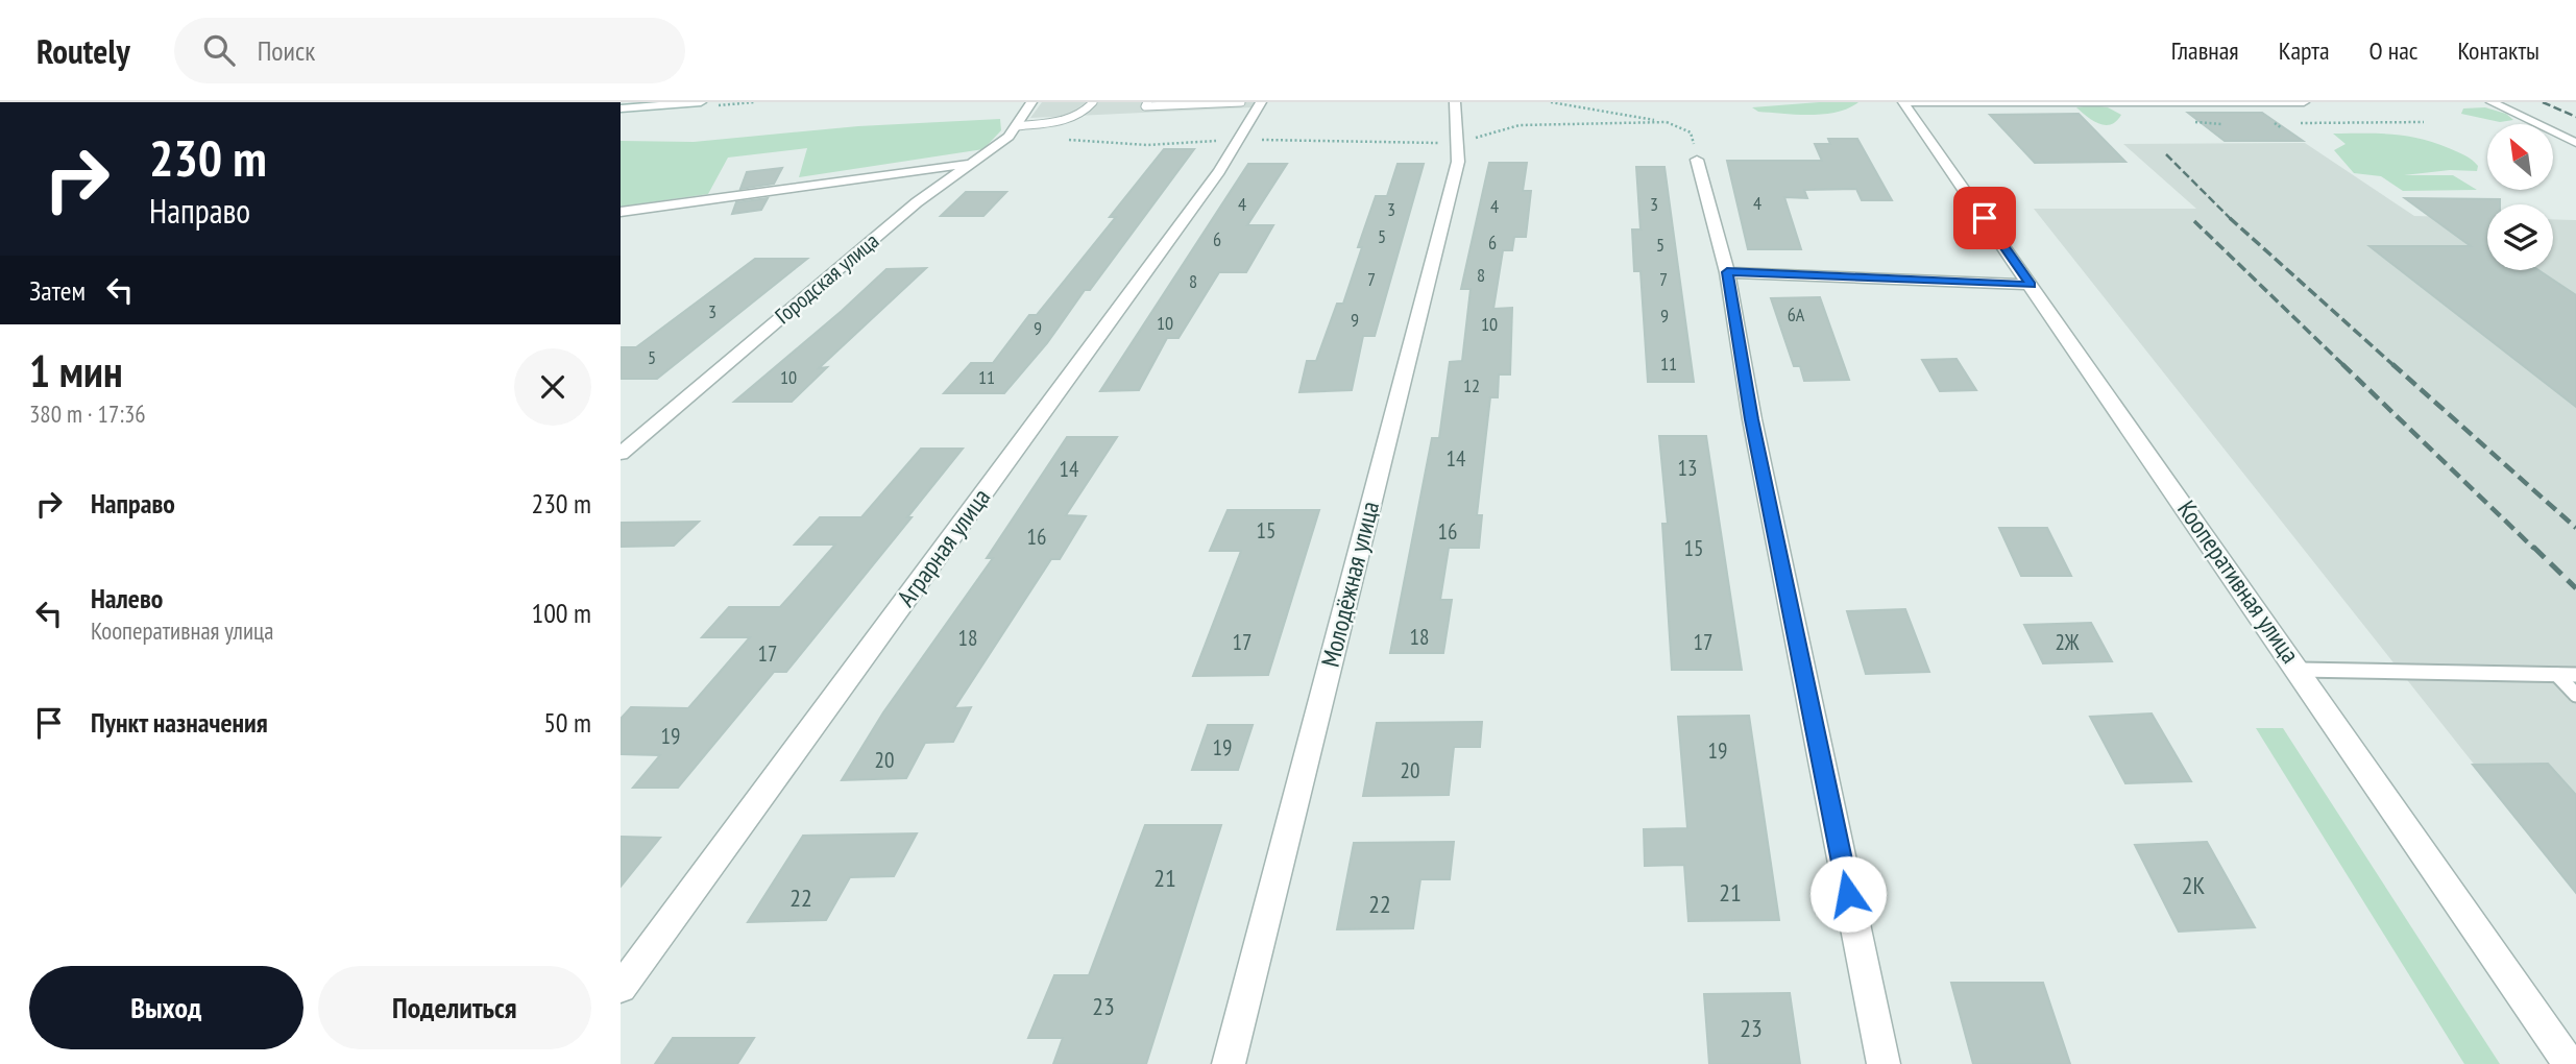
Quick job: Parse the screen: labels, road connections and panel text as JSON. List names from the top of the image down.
{
  "streets": {
    "street": [
      "Городская улица",
      "Аграрная улица",
      "Кооперативная улица",
      "Молодёжная улица"
    ]
  },
  "house_numbers": [
    "4",
    "4",
    "3",
    "4",
    "3",
    "5",
    "6",
    "6",
    "5",
    "8",
    "7",
    "7",
    "8",
    "3",
    "6А",
    "9",
    "9",
    "10",
    "10",
    "9",
    "5",
    "11",
    "10",
    "11",
    "12",
    "14",
    "13",
    "14",
    "15",
    "16",
    "16",
    "15",
    "18",
    "18",
    "17",
    "17",
    "2Ж",
    "17",
    "19",
    "19",
    "19",
    "20",
    "20",
    "21",
    "2К",
    "21",
    "22",
    "22",
    "23",
    "23"
  ],
  "north": "top left",
  "page": {
    "header": "Routely",
    "search": "Поиск",
    "nav": [
      "Главная",
      "Карта",
      "О нас",
      "Контакты"
    ],
    "turn": ["230 m", "Направо"],
    "then": "Затем",
    "heading": ["1 мин", "380 m · 17:36"],
    "list": [
      {
        "name": "Направо",
        "value": "230 m"
      },
      {
        "name": "Налево",
        "note": "Кооперативная улица",
        "value": "100 m"
      },
      {
        "name": "Пункт назначения",
        "value": "50 m"
      }
    ],
    "buttons": ["Выход", "Поделиться"]
  }
}
